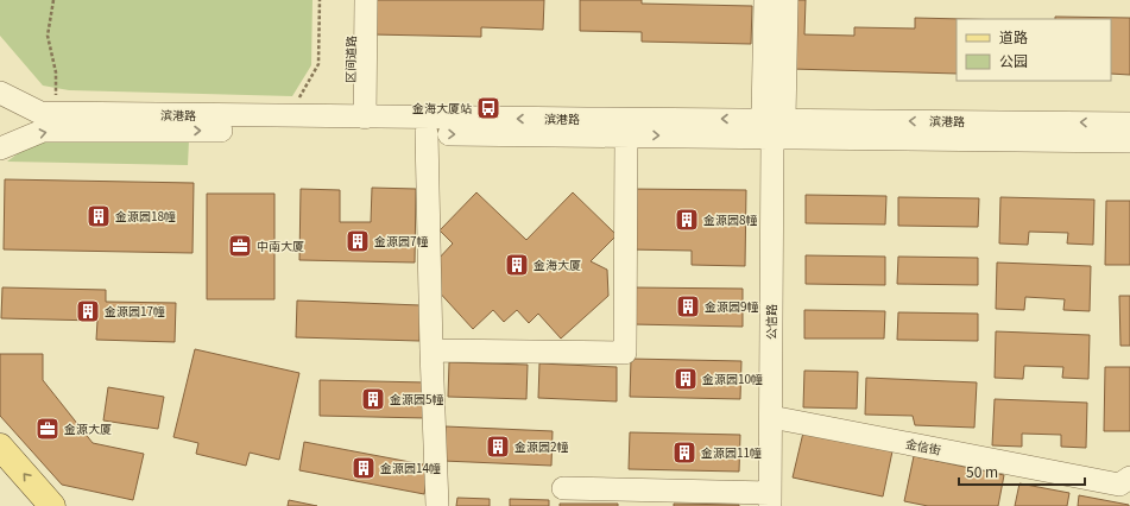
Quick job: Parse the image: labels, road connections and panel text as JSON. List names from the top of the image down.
{
  "streets": {
    "street": [
      "区间道路",
      "滨港路",
      "公信路",
      "金信街"
    ]
  },
  "crossings": [
    ["区间道路", "滨港路"],
    ["滨港路", "公信路"],
    ["公信路", "金信街"]
  ],
  "places": {
    "bus stop": ["金海大厦站"],
    "building": [
      "金源园18幢",
      "金源园8幢",
      "金源园7幢",
      "金海大厦",
      "金源园9幢",
      "金源园17幢",
      "金源园10幢",
      "金源园5幢",
      "金源园2幢",
      "金源园11幢",
      "金源园14幢"
    ],
    "office": ["中南大厦", "金源大厦"]
  },
  "legend": ["道路", "公园"],
  "scale_bar": "50 m"
}
